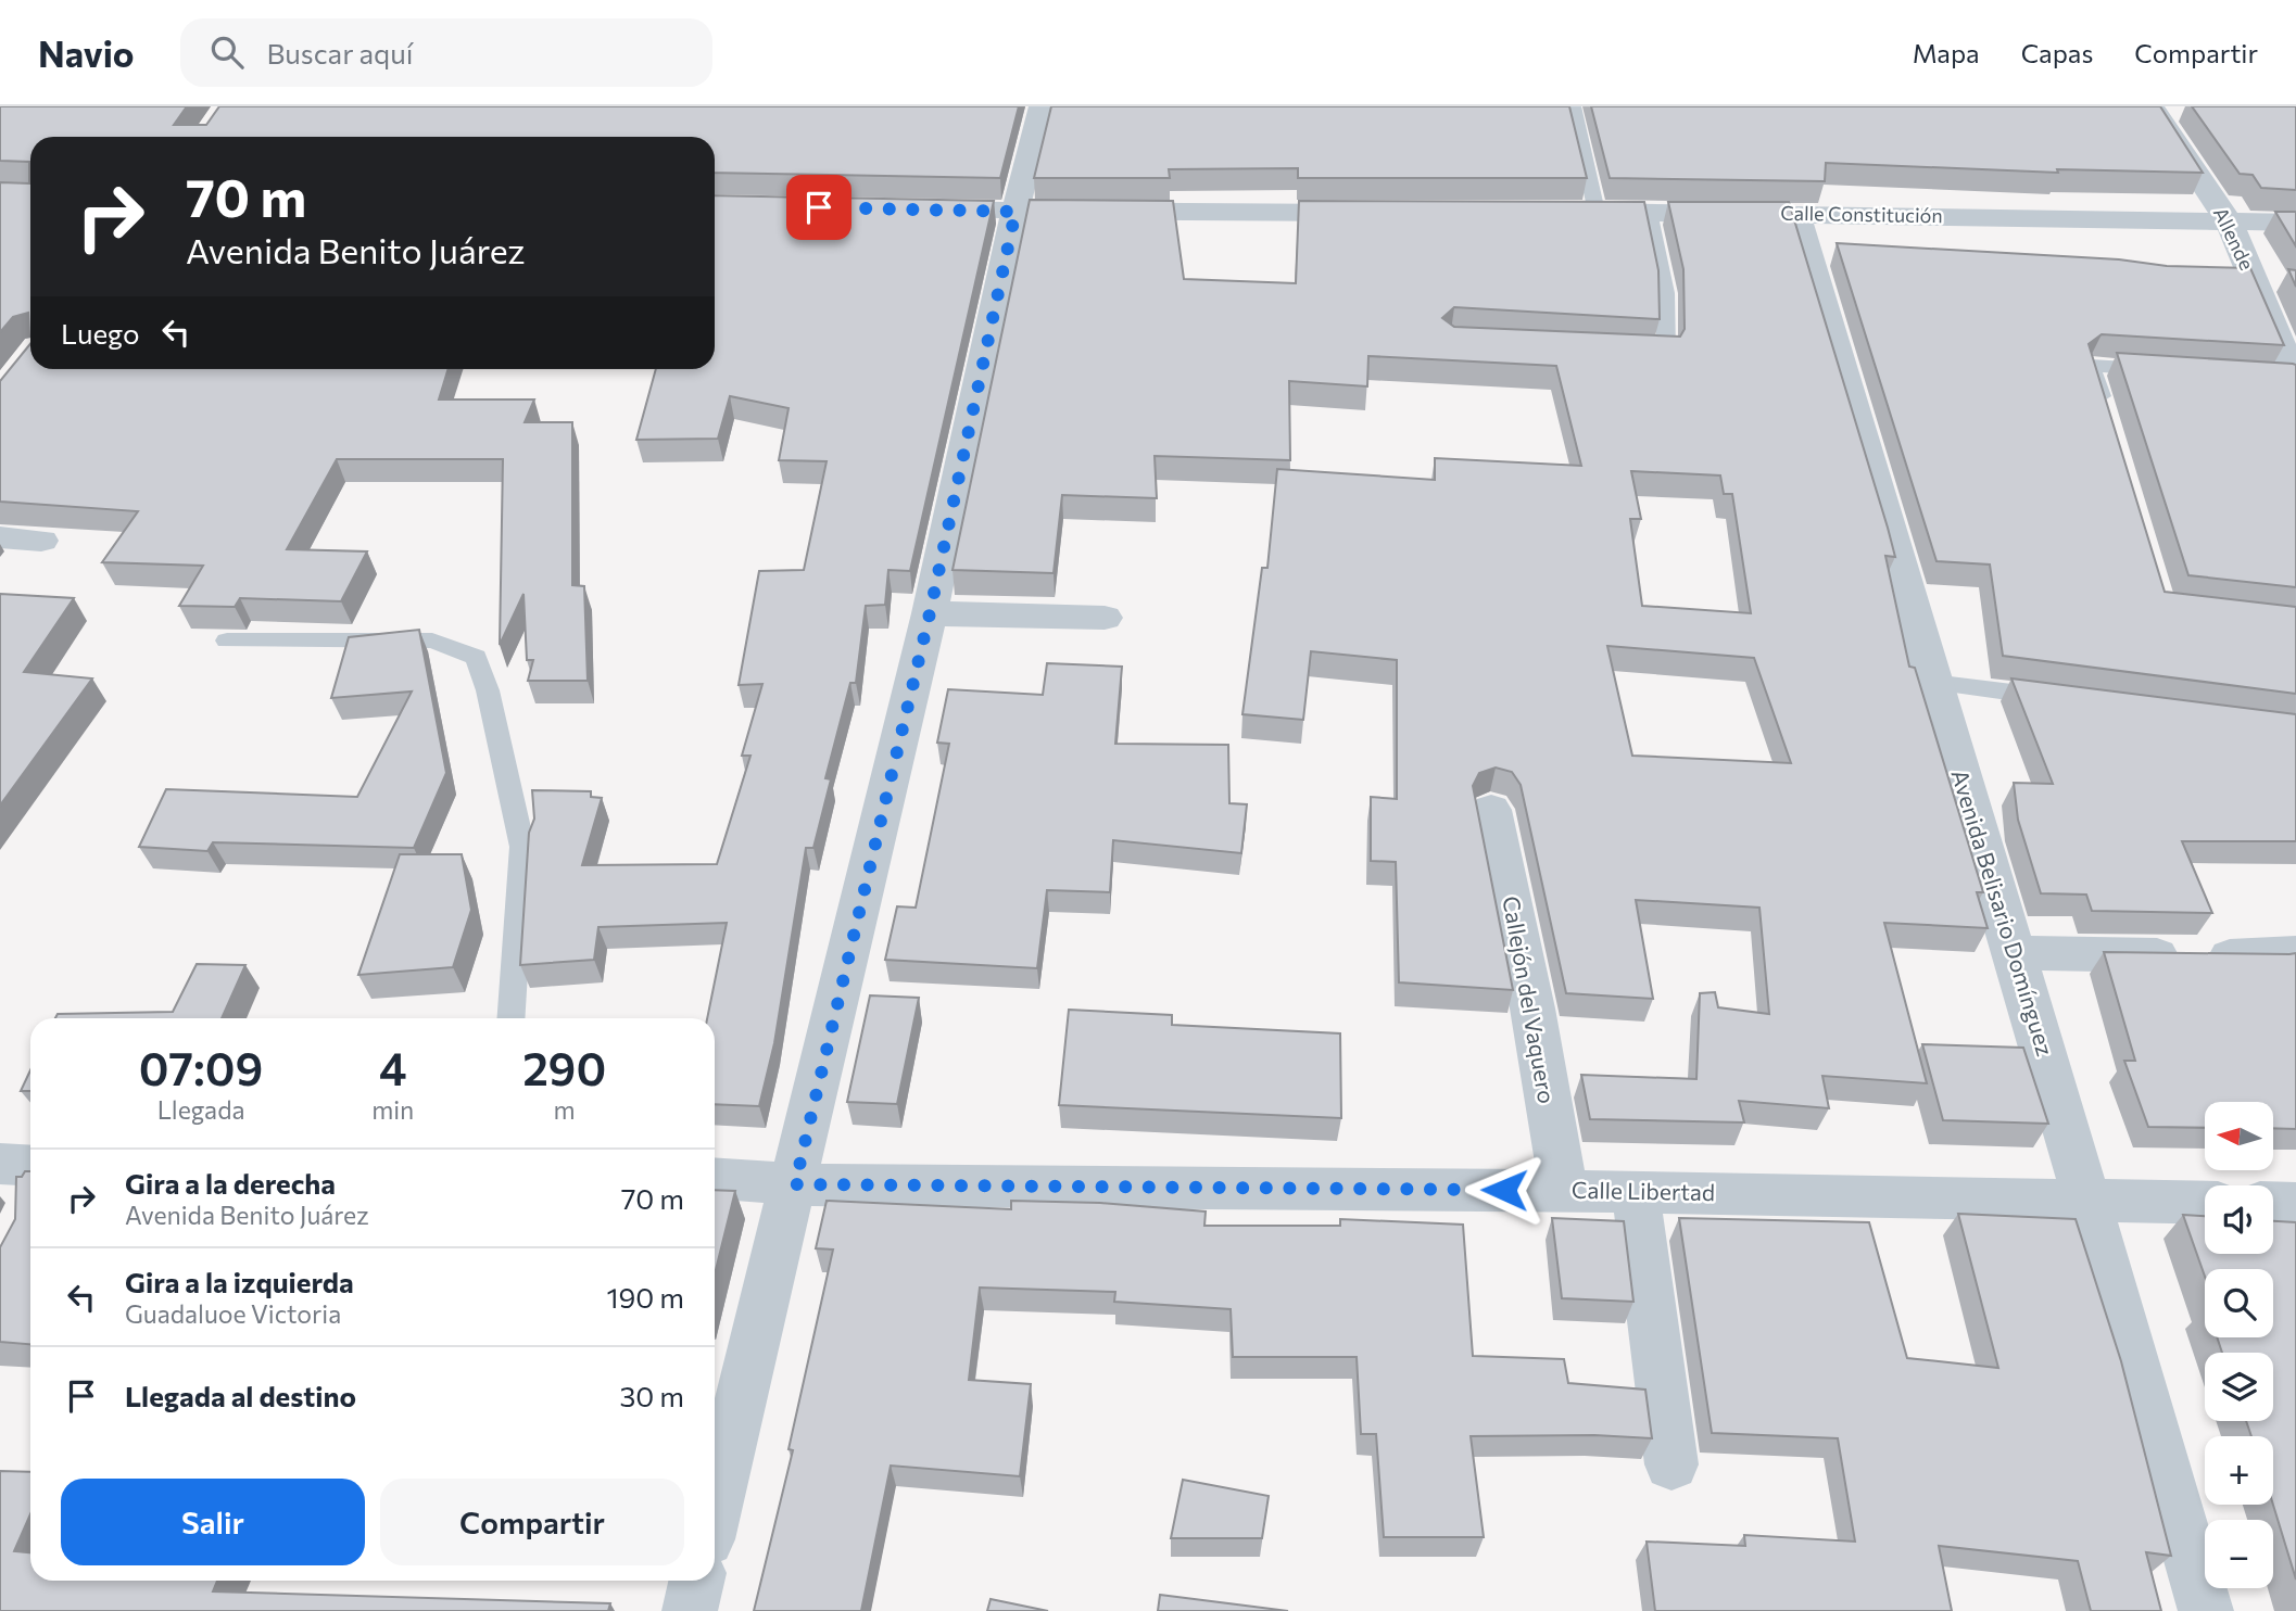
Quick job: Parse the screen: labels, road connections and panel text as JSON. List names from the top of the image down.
{
  "streets": {
    "street": [
      "Calle Constitución",
      "Allende",
      "Avenida Belisario Domínguez",
      "Callejón del Vaquero",
      "Calle Libertad"
    ]
  },
  "crossings": [
    ["Calle Constitución", "Allende"],
    ["Calle Constitución", "Avenida Belisario Domínguez"],
    ["Avenida Belisario Domínguez", "Calle Libertad"],
    ["Callejón del Vaquero", "Calle Libertad"]
  ],
  "north": "left",
  "page": {
    "header": "Navio",
    "search": "Buscar aquí",
    "nav": ["Mapa", "Capas", "Compartir"],
    "turn": ["70 m", "Avenida Benito Juárez"],
    "then": "Luego",
    "eta": [
      "07:09",
      "Llegada",
      "4",
      "min",
      "290",
      "m"
    ],
    "map_buttons": ["+", "−"],
    "list": [
      {
        "name": "Gira a la derecha",
        "note": "Avenida Benito Juárez",
        "value": "70 m"
      },
      {
        "name": "Gira a la izquierda",
        "note": "Guadaluoe Victoria",
        "value": "190 m"
      },
      {
        "name": "Llegada al destino",
        "value": "30 m"
      }
    ],
    "buttons": ["Salir", "Compartir"]
  }
}
